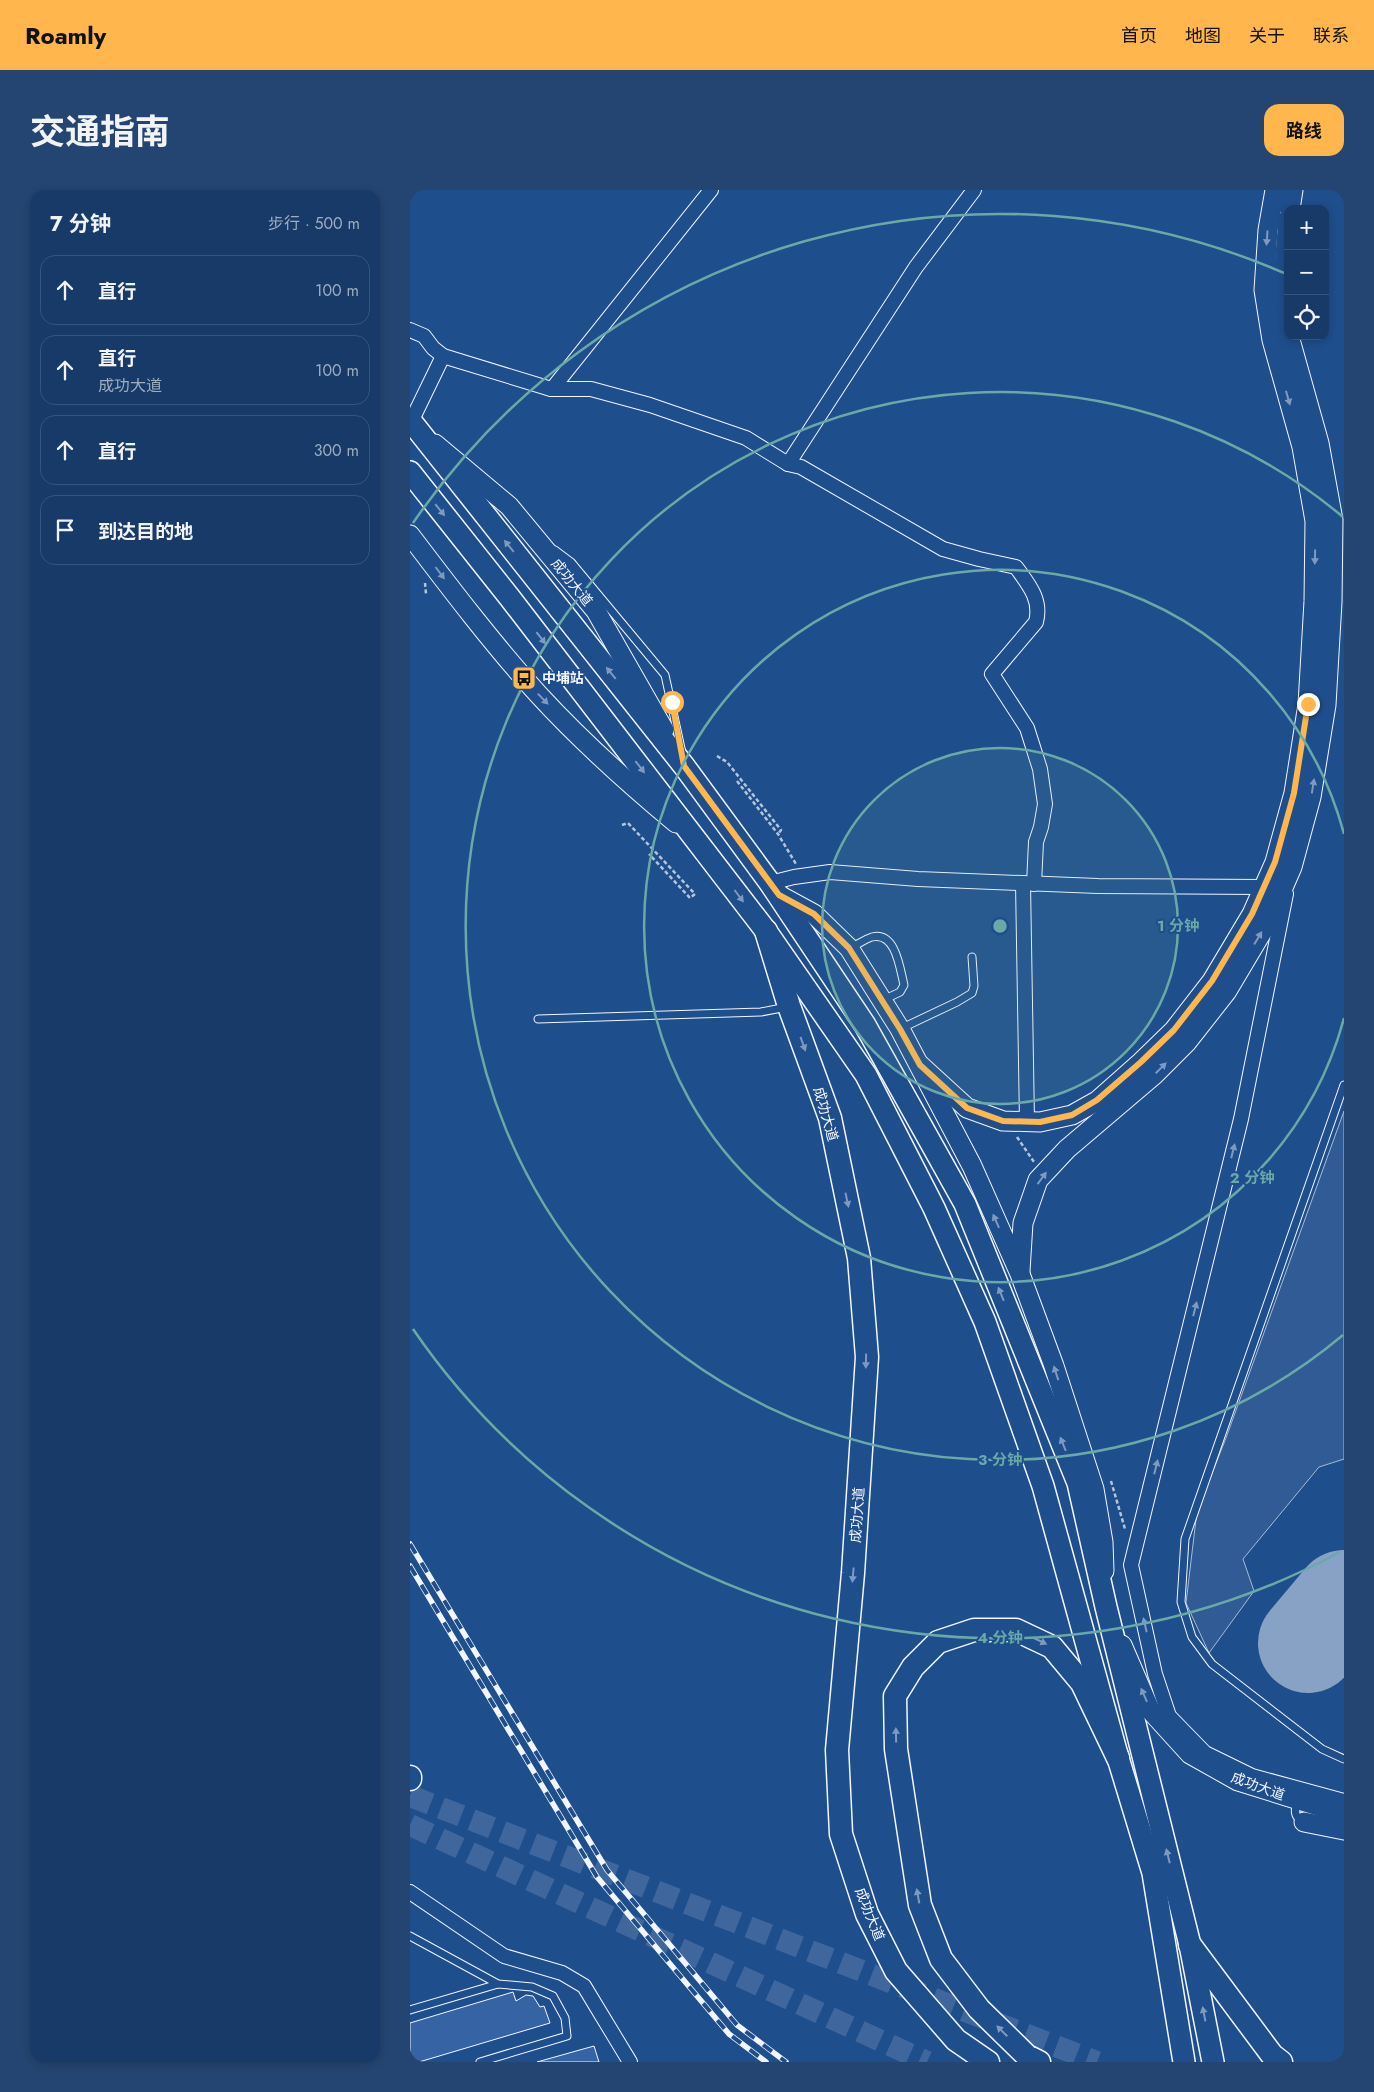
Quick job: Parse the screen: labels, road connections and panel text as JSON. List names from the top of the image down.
{
  "streets": {
    "highway": ["成功大道"]
  },
  "places": {
    "bus stop": ["中埔站"]
  },
  "page": {
    "header": "Roamly",
    "nav": [
      "首页",
      "地图",
      "关于",
      "联系"
    ],
    "title": "交通指南",
    "buttons": "路线",
    "heading": ["7 分钟", "步行 · 500 m"],
    "map_buttons": ["+", "−"],
    "list": [
      ["直行", "100 m"],
      ["直行", "成功大道", "100 m"],
      ["直行", "300 m"],
      "到达目的地"
    ]
  },
  "rings": [
    "1 分钟",
    "2 分钟",
    "3 分钟",
    "4 分钟"
  ]
}
